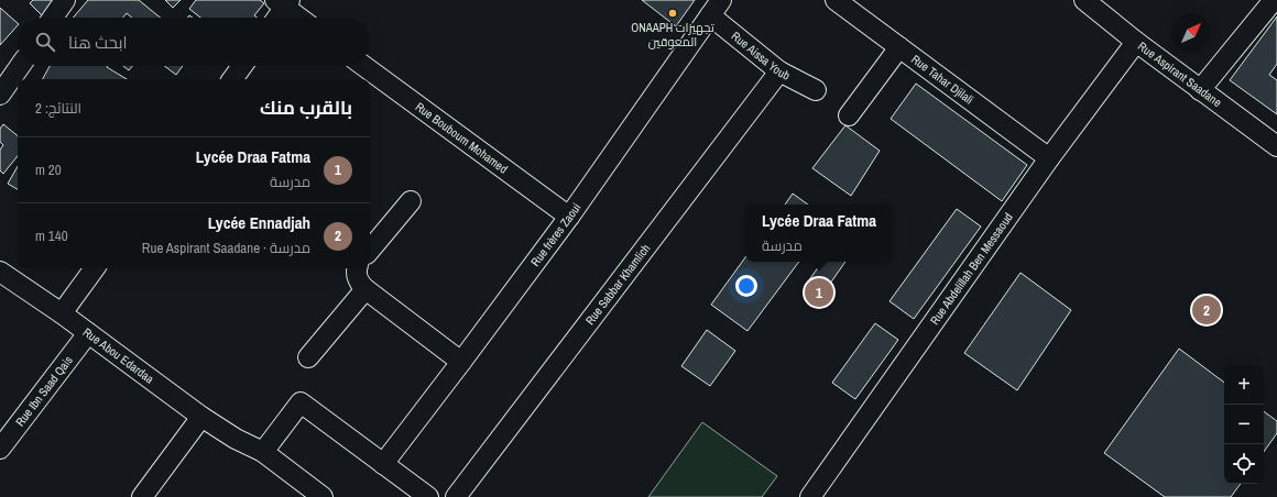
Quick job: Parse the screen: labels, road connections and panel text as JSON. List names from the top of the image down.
{
  "streets": {
    "street": [
      "Rue Aissa Youb",
      "Rue Aspirant Saadane",
      "Rue Tahar Djilali",
      "Rue Bouboum Mohamed",
      "Rue frères Zaoui",
      "Rue Abdelillah Ben Messaoud",
      "Rue Sabbar Khamlich",
      "Rue Abou Edardaa",
      "Rue Ibn Saad Qais"
    ]
  },
  "crossings": [
    ["Rue Aissa Youb", "Rue frères Zaoui"],
    ["Rue Aissa Youb", "Rue Sabbar Khamlich"],
    ["Rue Aspirant Saadane", "Rue Abdelillah Ben Messaoud"],
    ["Rue Tahar Djilali", "Rue Abdelillah Ben Messaoud"],
    ["Rue Bouboum Mohamed", "Rue frères Zaoui"],
    ["Rue Abou Edardaa", "Rue Ibn Saad Qais"]
  ],
  "places": ["ONAAPH تجهيزات المعوقين"],
  "north": "top right",
  "page": {
    "search": "ابحث هنا",
    "heading": ["بالقرب منك", "النتائج: 2"],
    "list": [
      {
        "mark": "1",
        "name": "Lycée Draa Fatma",
        "note": "مدرسة",
        "value": "20 m"
      },
      {
        "mark": "2",
        "name": "Lycée Ennadjah",
        "note": "مدرسة · Rue Aspirant Saadane",
        "value": "140 m"
      }
    ],
    "popup": ["Lycée Draa Fatma", "مدرسة"],
    "pins": ["1", "2"],
    "map_buttons": ["+", "−"]
  }
}
